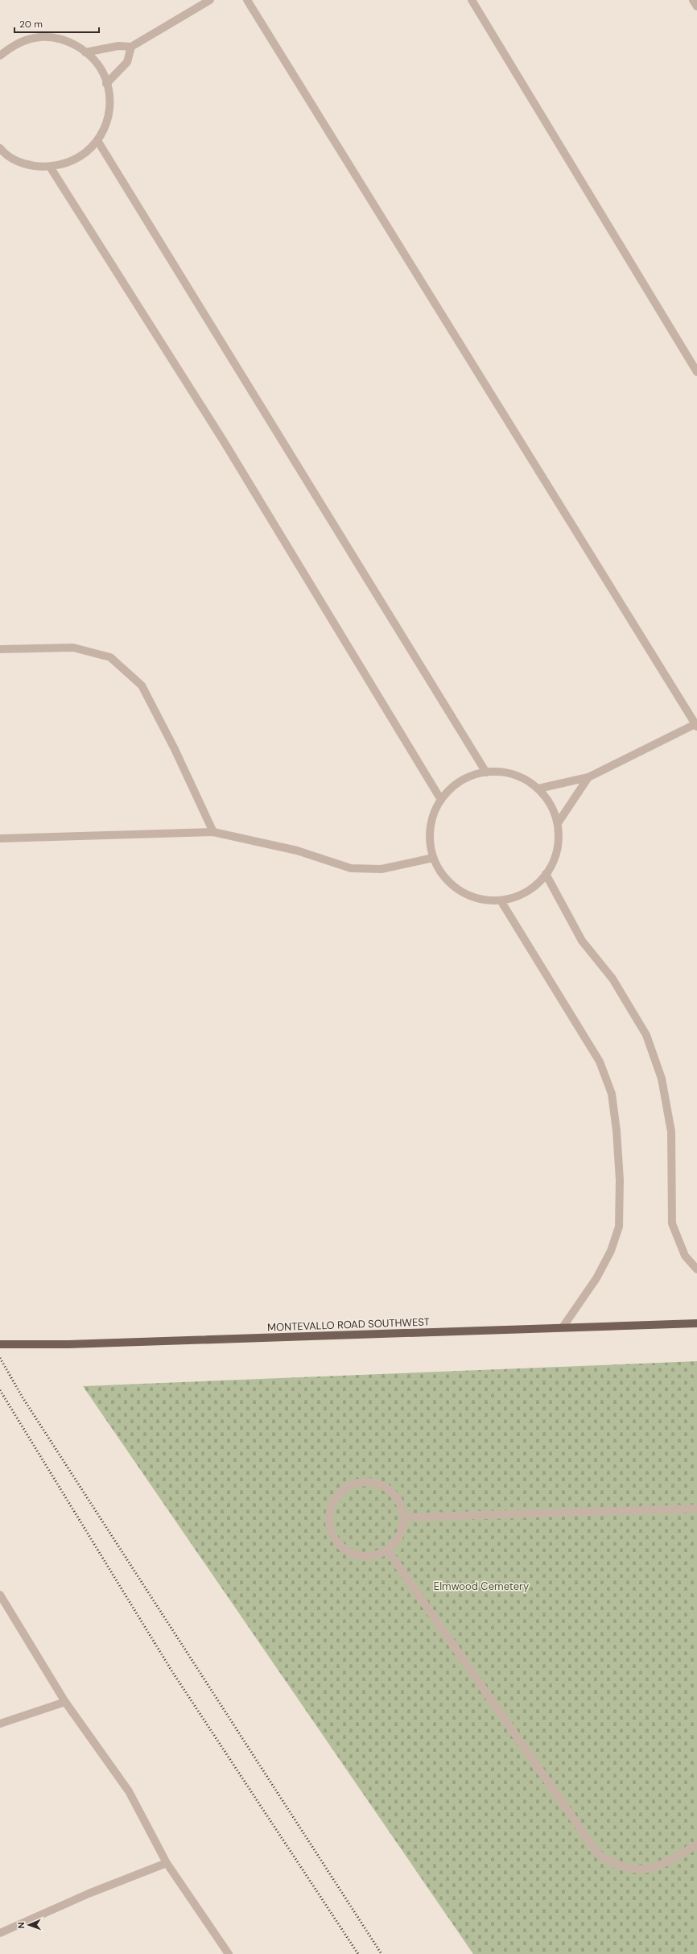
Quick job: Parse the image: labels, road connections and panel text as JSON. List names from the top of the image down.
{
  "streets": {
    "main road": ["MONTEVALLO ROAD SOUTHWEST"]
  },
  "parks": ["Elmwood Cemetery"],
  "scale_bar": "20 m",
  "north": "left"
}
